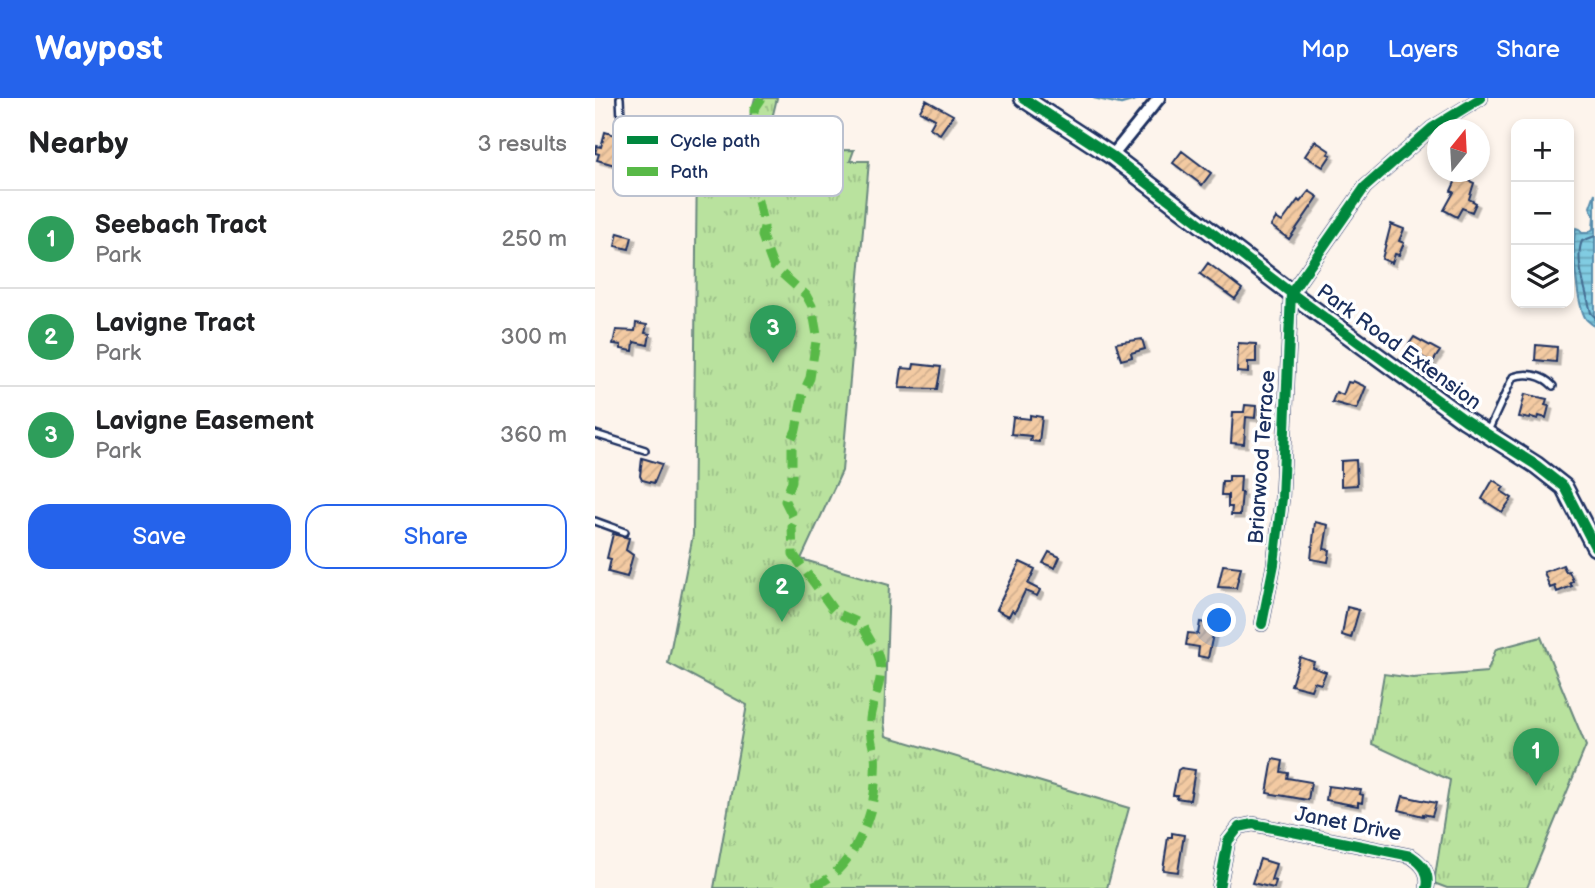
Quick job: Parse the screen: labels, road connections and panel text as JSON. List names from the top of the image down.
{
  "streets": {
    "street": ["Park Road Extension", "Briarwood Terrace", "Janet Drive"]
  },
  "crossings": [
    ["Park Road Extension", "Briarwood Terrace"]
  ],
  "legend": ["Cycle path", "Path"],
  "north": "top",
  "page": {
    "header": "Waypost",
    "nav": ["Map", "Layers", "Share"],
    "heading": ["Nearby", "3 results"],
    "map_buttons": ["+", "−"],
    "list": [
      {
        "mark": "1",
        "name": "Seebach Tract",
        "note": "Park",
        "value": "250 m"
      },
      {
        "mark": "2",
        "name": "Lavigne Tract",
        "note": "Park",
        "value": "300 m"
      },
      {
        "mark": "3",
        "name": "Lavigne Easement",
        "note": "Park",
        "value": "360 m"
      }
    ],
    "pins": ["3", "2", "1"],
    "buttons": ["Save", "Share"]
  }
}
